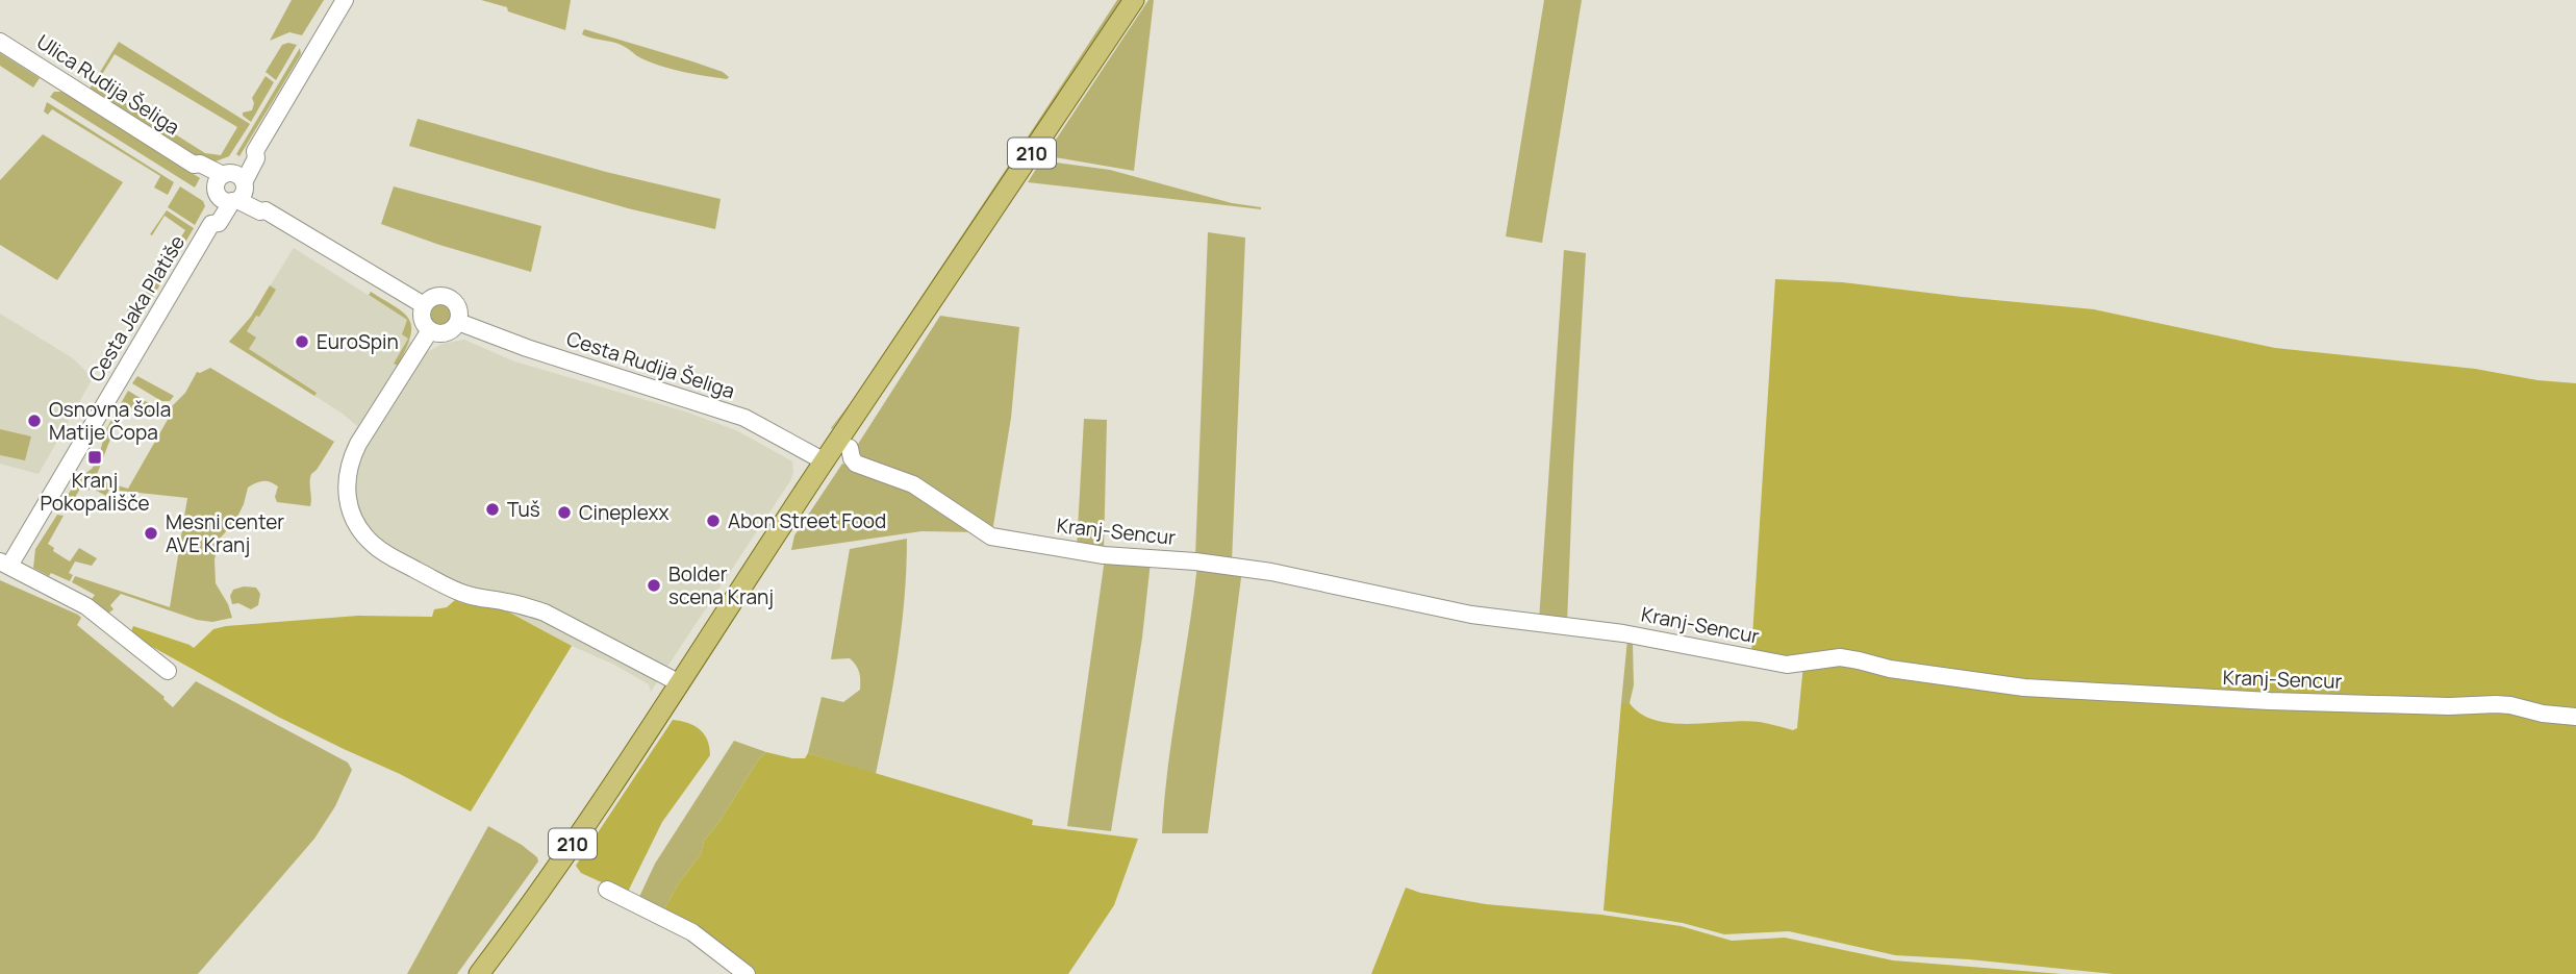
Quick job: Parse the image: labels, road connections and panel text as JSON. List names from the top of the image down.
{
  "streets": {
    "main road": ["210"],
    "street": [
      "Ulica Rudija Šeliga",
      "Cesta Jaka Platiše",
      "Cesta Rudija Šeliga",
      "Kranj-Sencur"
    ]
  },
  "crossings": [
    ["Ulica Rudija Šeliga", "Cesta Jaka Platiše"],
    ["210", "Cesta Rudija Šeliga"]
  ],
  "places": {
    "other": [
      "EuroSpin",
      "Osnovna šola Matije Čopa",
      "Tuš",
      "Cineplexx",
      "Abon Street Food",
      "Mesni center AVE Kranj",
      "Bolder scena Kranj"
    ],
    "transit": ["Kranj Pokopališče"]
  }
}
